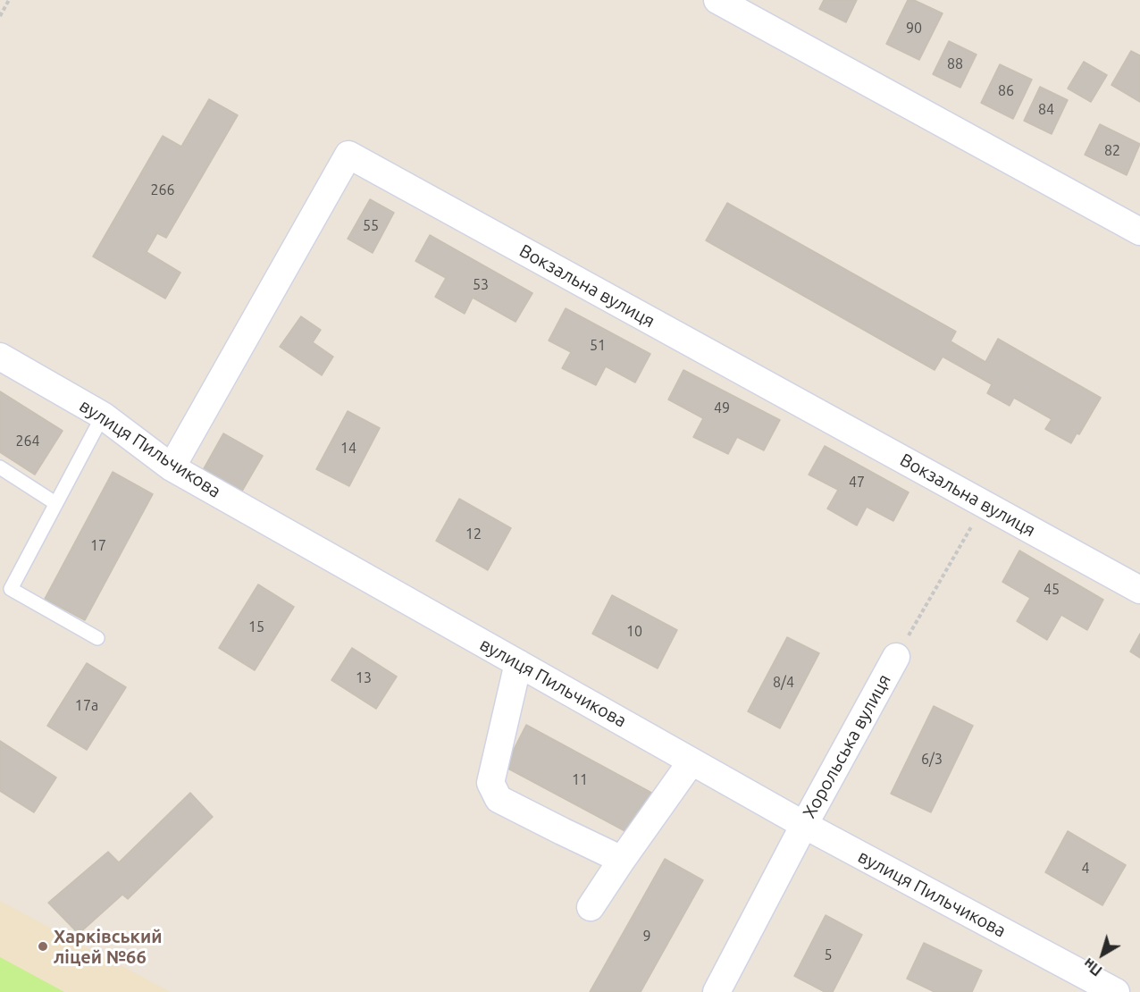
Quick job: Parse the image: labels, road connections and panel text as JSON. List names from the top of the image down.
{
  "streets": {
    "street": ["Вокзальна вулиця", "вулиця Пильчикова", "Хорольська вулиця"]
  },
  "crossings": [
    ["Вокзальна вулиця", "вулиця Пильчикова"],
    ["Вокзальна вулиця", "Хорольська вулиця"],
    ["вулиця Пильчикова", "Хорольська вулиця"]
  ],
  "places": ["Харківський ліцей №66"],
  "house_numbers": [
    "90",
    "88",
    "86",
    "84",
    "82",
    "266",
    "55",
    "53",
    "51",
    "49",
    "264",
    "14",
    "47",
    "12",
    "17",
    "45",
    "15",
    "10",
    "13",
    "8/4",
    "17а",
    "6/3",
    "11",
    "4",
    "9",
    "5"
  ],
  "north": "bottom left"
}
